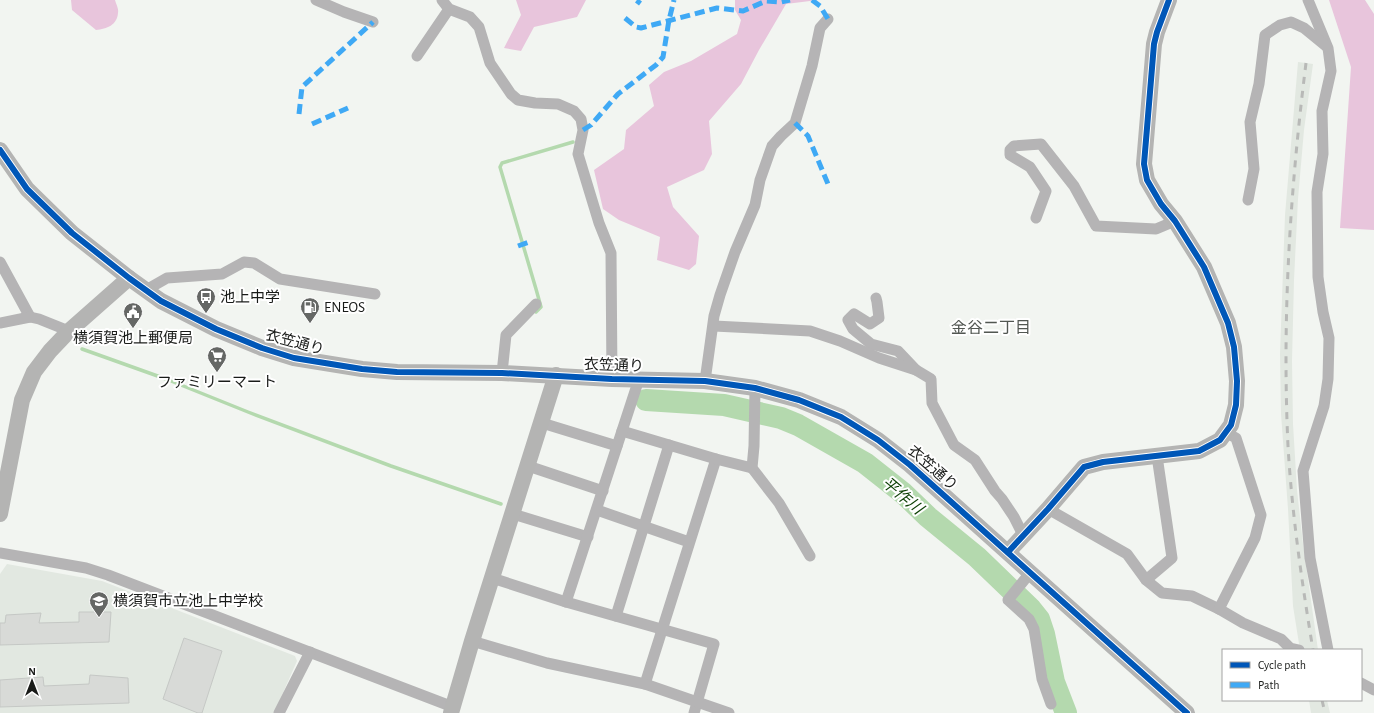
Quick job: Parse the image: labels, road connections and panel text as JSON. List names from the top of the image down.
{
  "streets": {
    "street": ["衣笠通り"]
  },
  "districts": ["金谷二丁目"],
  "water": ["平作川"],
  "places": {
    "bus stop": ["池上中学"],
    "fuel station": ["ENEOS"],
    "public building": ["横須賀池上郵便局"],
    "supermarket": ["ファミリーマート"],
    "school or university": ["横須賀市立池上中学校"]
  },
  "legend": ["Cycle path", "Path"],
  "north": "top"
}
